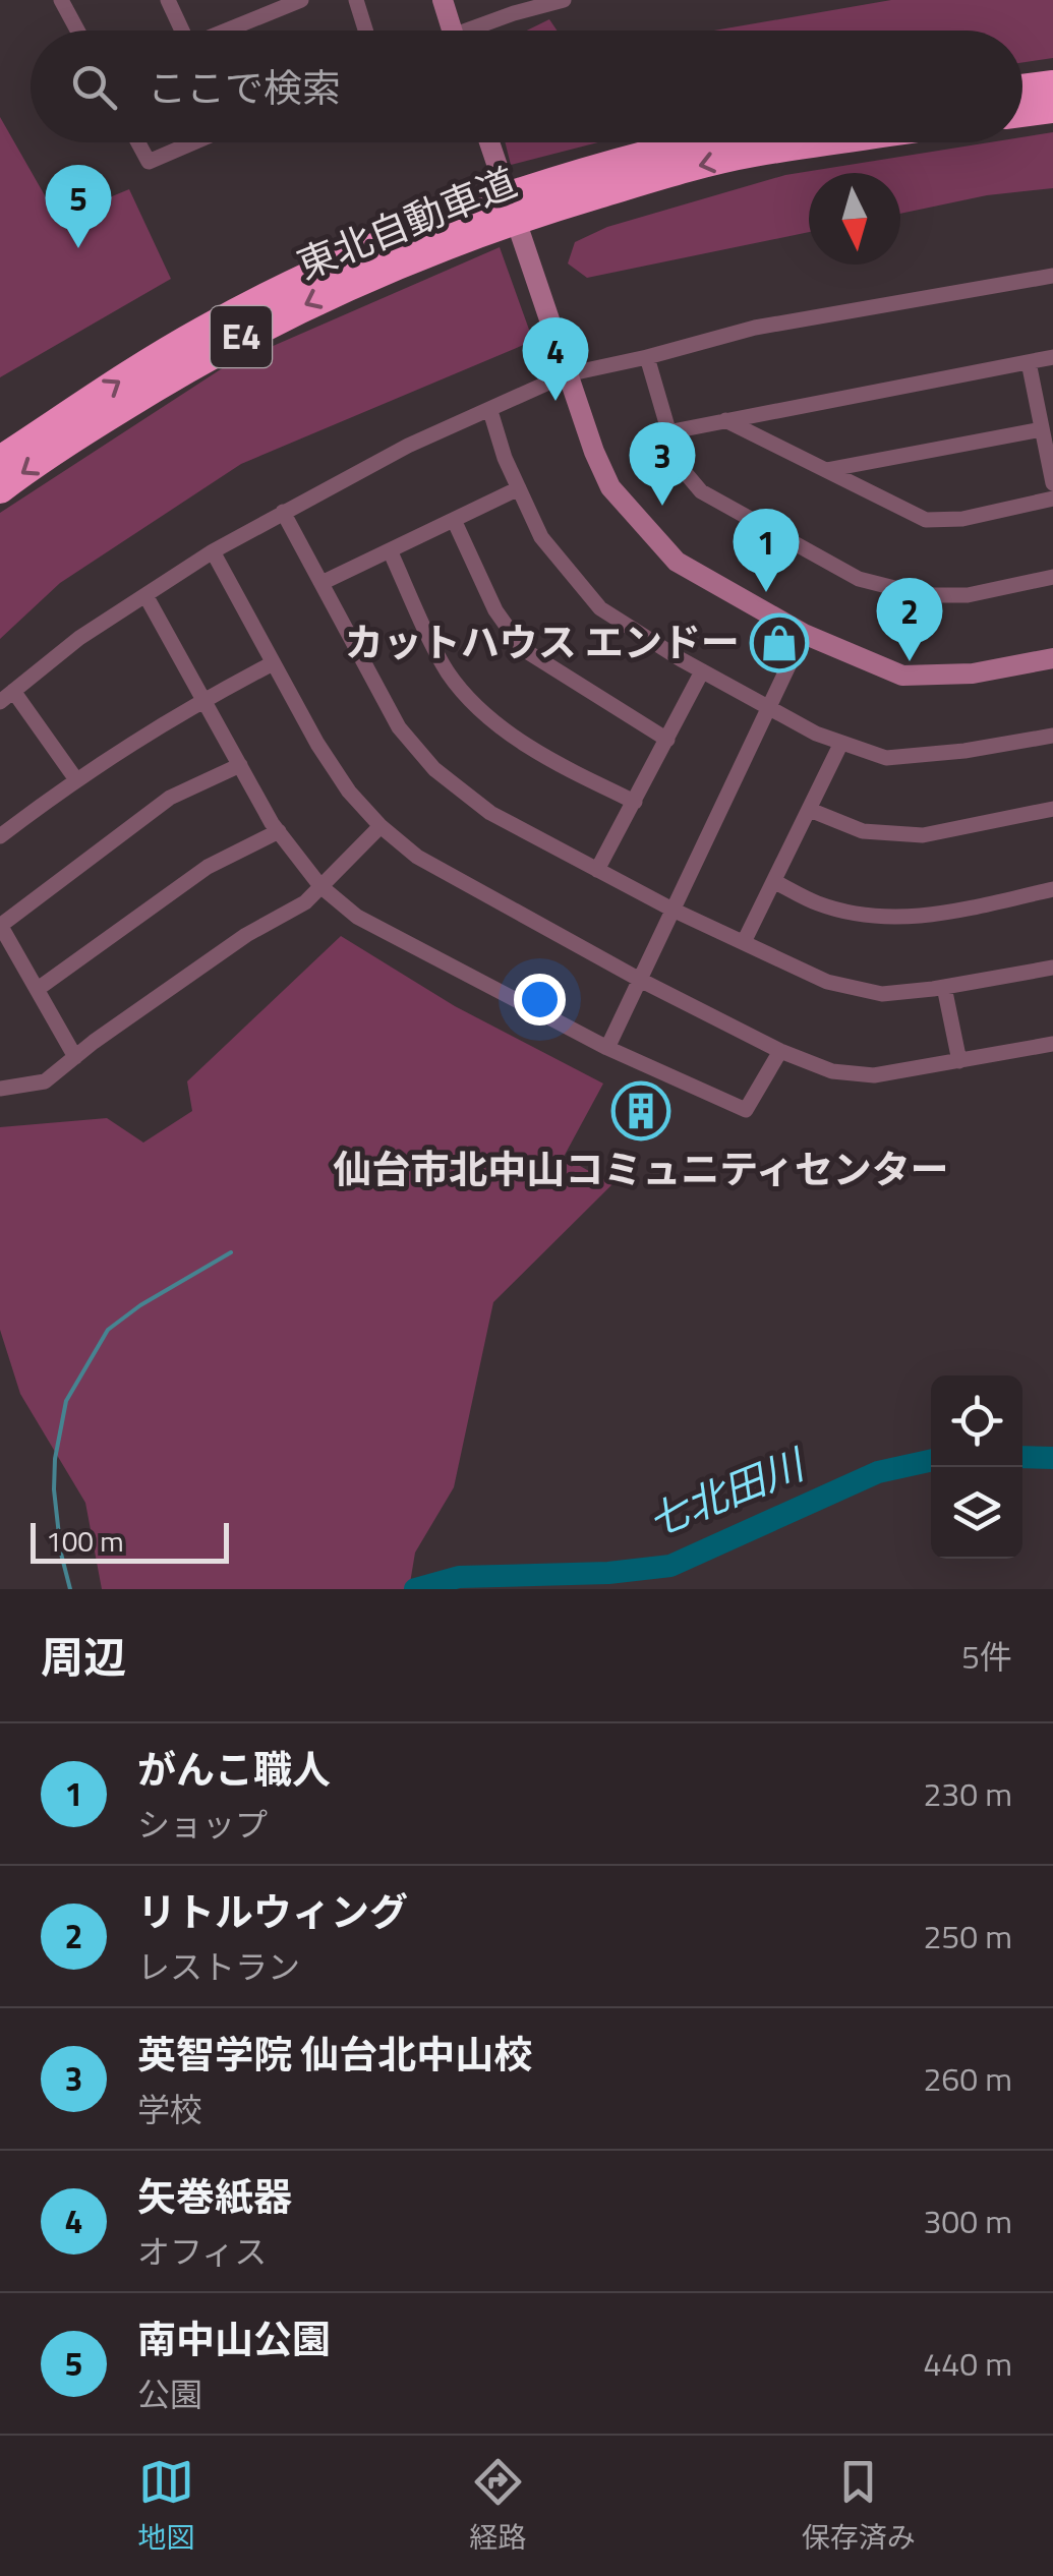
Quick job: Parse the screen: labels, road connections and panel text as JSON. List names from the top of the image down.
{
  "streets": {
    "highway": ["東北自動車道", "E4"]
  },
  "water": ["七北田川"],
  "places": {
    "shop": ["カットハウス エンドー"],
    "building": ["仙台市北中山コミュニティセンター"]
  },
  "scale_bar": "100 m",
  "north": "bottom",
  "page": {
    "search": "ここで検索",
    "pins": [
      "5",
      "4",
      "3",
      "1",
      "2"
    ],
    "scale": "100 m",
    "heading": ["周辺", "5件"],
    "list": [
      {
        "mark": "1",
        "name": "がんこ職人",
        "note": "ショップ",
        "value": "230 m"
      },
      {
        "mark": "2",
        "name": "リトルウィング",
        "note": "レストラン",
        "value": "250 m"
      },
      {
        "mark": "3",
        "name": "英智学院 仙台北中山校",
        "note": "学校",
        "value": "260 m"
      },
      {
        "mark": "4",
        "name": "矢巻紙器",
        "note": "オフィス",
        "value": "300 m"
      },
      {
        "mark": "5",
        "name": "南中山公園",
        "note": "公園",
        "value": "440 m"
      }
    ],
    "nav": ["地図", "経路", "保存済み"]
  }
}
